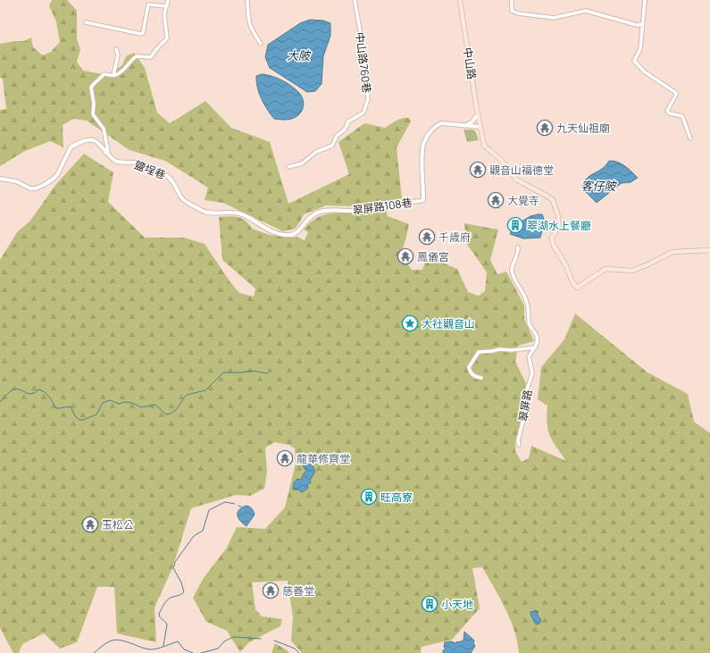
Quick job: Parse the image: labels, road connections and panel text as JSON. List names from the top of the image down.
{
  "streets": {
    "main road": ["中山路"],
    "street": [
      "中山路760巷",
      "鹽埕巷",
      "翠屏路108巷",
      "翠屏路"
    ]
  },
  "crossings": [
    ["中山路", "翠屏路108巷"],
    ["鹽埕巷", "翠屏路108巷"]
  ],
  "water": ["大陂", "客仔陂"],
  "places": {
    "temple": [
      "九天仙祖廟",
      "觀音山福德堂",
      "大覺寺",
      "千歲府",
      "鳳儀宮",
      "龍華修齊堂",
      "玉松公",
      "慈善堂"
    ],
    "building": ["翠湖水上餐廳", "旺高寮", "小天地"],
    "place": ["大社觀音山"]
  }
}
